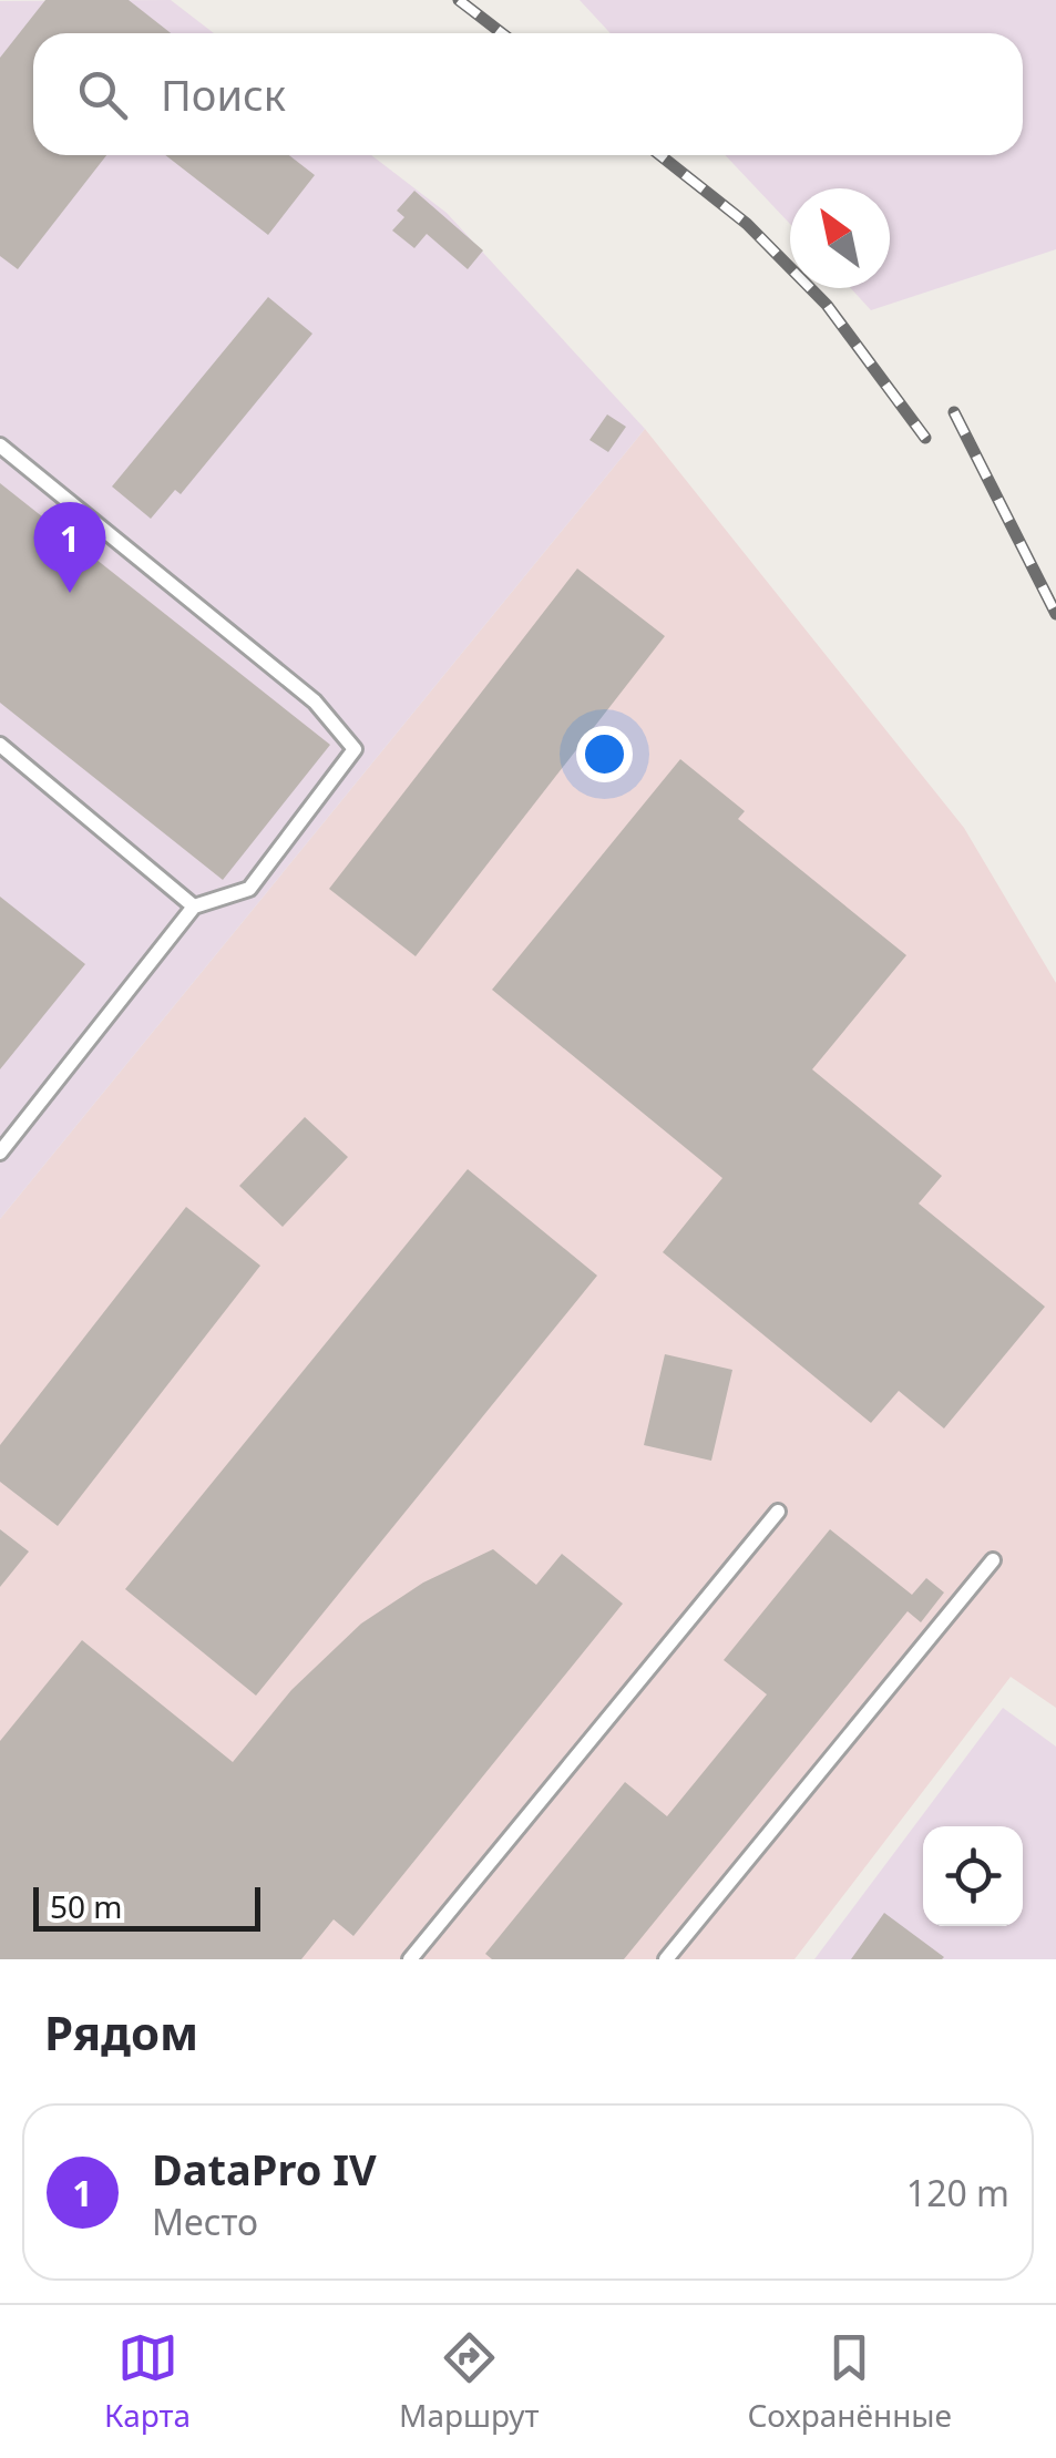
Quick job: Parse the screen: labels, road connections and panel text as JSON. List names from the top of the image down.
{
  "scale_bar": "50 m",
  "north": "top left",
  "page": {
    "search": "Поиск",
    "pins": "1",
    "scale": "50 m",
    "heading": "Рядом",
    "list": [
      {
        "mark": "1",
        "name": "DataPro IV",
        "note": "Место",
        "value": "120 m"
      }
    ],
    "nav": ["Карта", "Маршрут", "Сохранённые"]
  }
}
